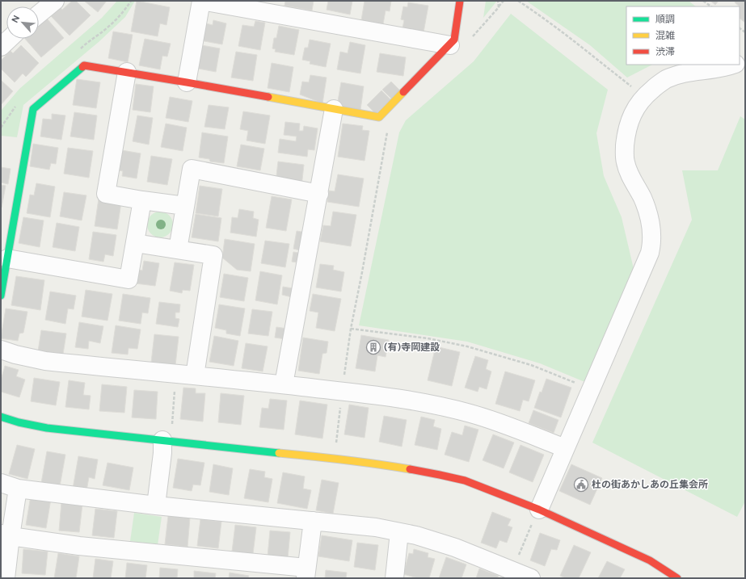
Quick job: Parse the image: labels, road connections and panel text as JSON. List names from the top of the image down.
{
  "places": {
    "building": ["(有)寺岡建設"],
    "public building": ["杜の街あかしあの丘集会所"]
  },
  "legend": ["順調", "混雑", "渋滞"],
  "north": "top left"
}
